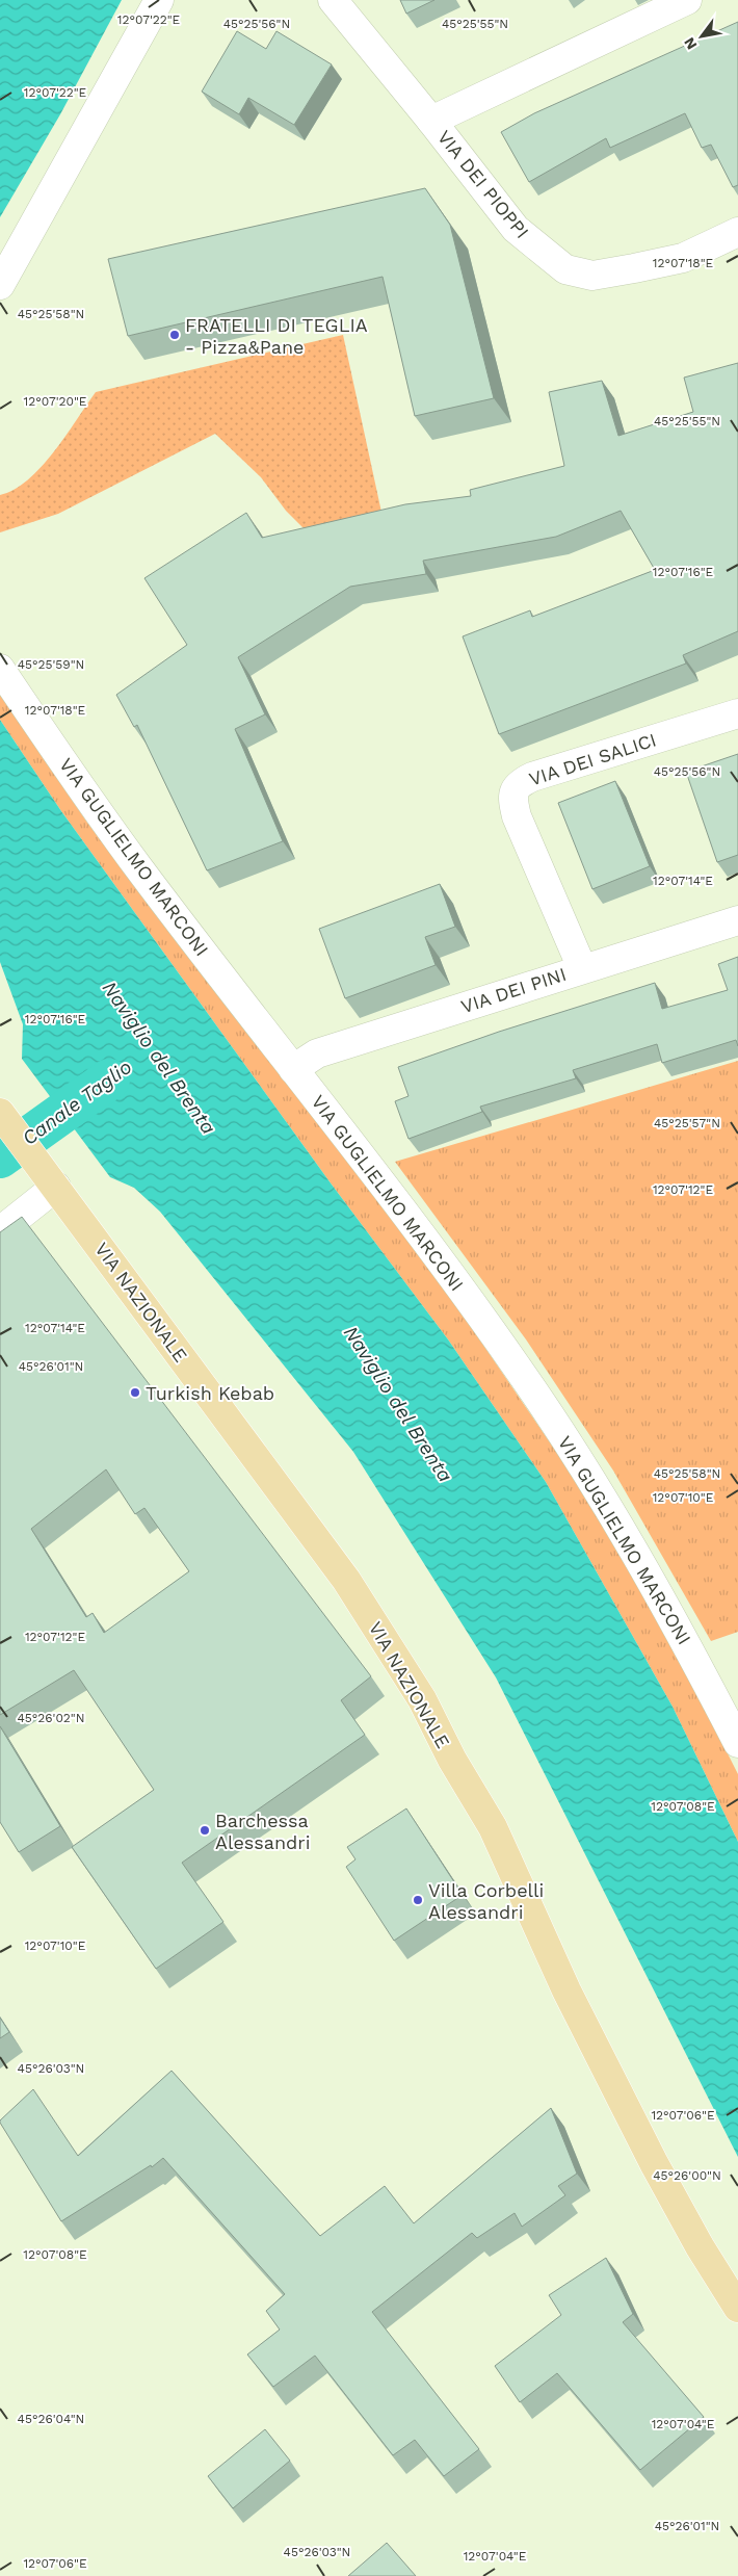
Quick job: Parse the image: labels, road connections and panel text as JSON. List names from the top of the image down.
{
  "streets": {
    "main road": ["VIA NAZIONALE"],
    "street": [
      "VIA DEI PIOPPI",
      "VIA DEI SALICI",
      "VIA GUGLIELMO MARCONI",
      "VIA DEI PINI"
    ]
  },
  "crossings": [
    ["VIA DEI SALICI", "VIA DEI PINI"],
    ["VIA GUGLIELMO MARCONI", "VIA DEI PINI"]
  ],
  "water": ["Naviglio del Brenta", "Canale Taglio"],
  "places": [
    "FRATELLI DI TEGLIA - Pizza&Pane",
    "Turkish Kebab",
    "Barchessa Alessandri",
    "Villa Corbelli Alessandri"
  ],
  "north": "bottom left",
  "coordinates": [
    "12°07'22\"E",
    "45°25'56\"N",
    "45°25'55\"N",
    "12°07'18\"E",
    "45°25'58\"N",
    "12°07'20\"E",
    "12°07'16\"E",
    "45°25'59\"N",
    "12°07'14\"E",
    "45°25'57\"N",
    "12°07'12\"E",
    "45°26'01\"N",
    "12°07'10\"E",
    "45°26'02\"N",
    "12°07'08\"E",
    "45°26'03\"N",
    "12°07'06\"E",
    "45°26'00\"N",
    "45°26'04\"N",
    "12°07'04\"E"
  ]
}
